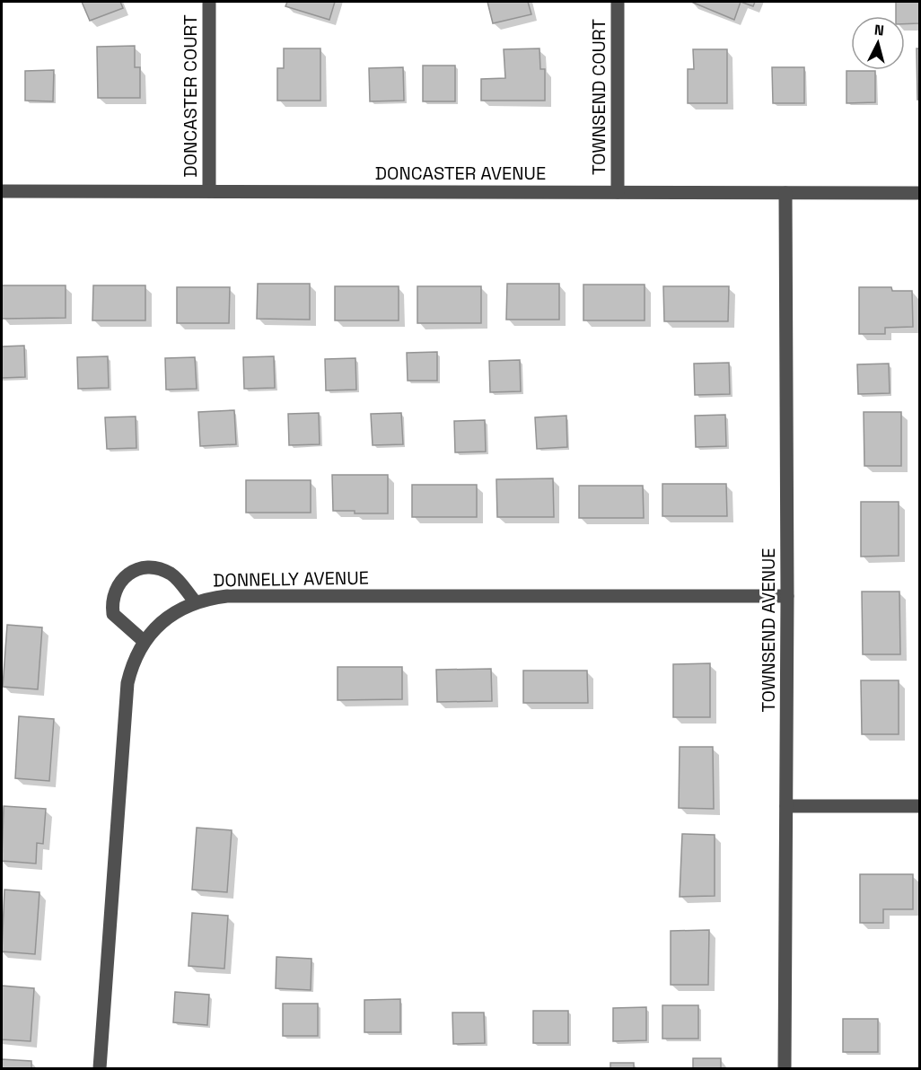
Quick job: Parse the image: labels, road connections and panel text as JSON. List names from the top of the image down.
{
  "streets": {
    "street": [
      "DONCASTER COURT",
      "TOWNSEND COURT",
      "DONCASTER AVENUE",
      "DONNELLY AVENUE",
      "TOWNSEND AVENUE"
    ]
  },
  "crossings": [
    ["DONCASTER COURT", "DONCASTER AVENUE"],
    ["TOWNSEND COURT", "DONCASTER AVENUE"],
    ["DONCASTER AVENUE", "TOWNSEND AVENUE"],
    ["DONNELLY AVENUE", "TOWNSEND AVENUE"]
  ],
  "north": "top"
}
